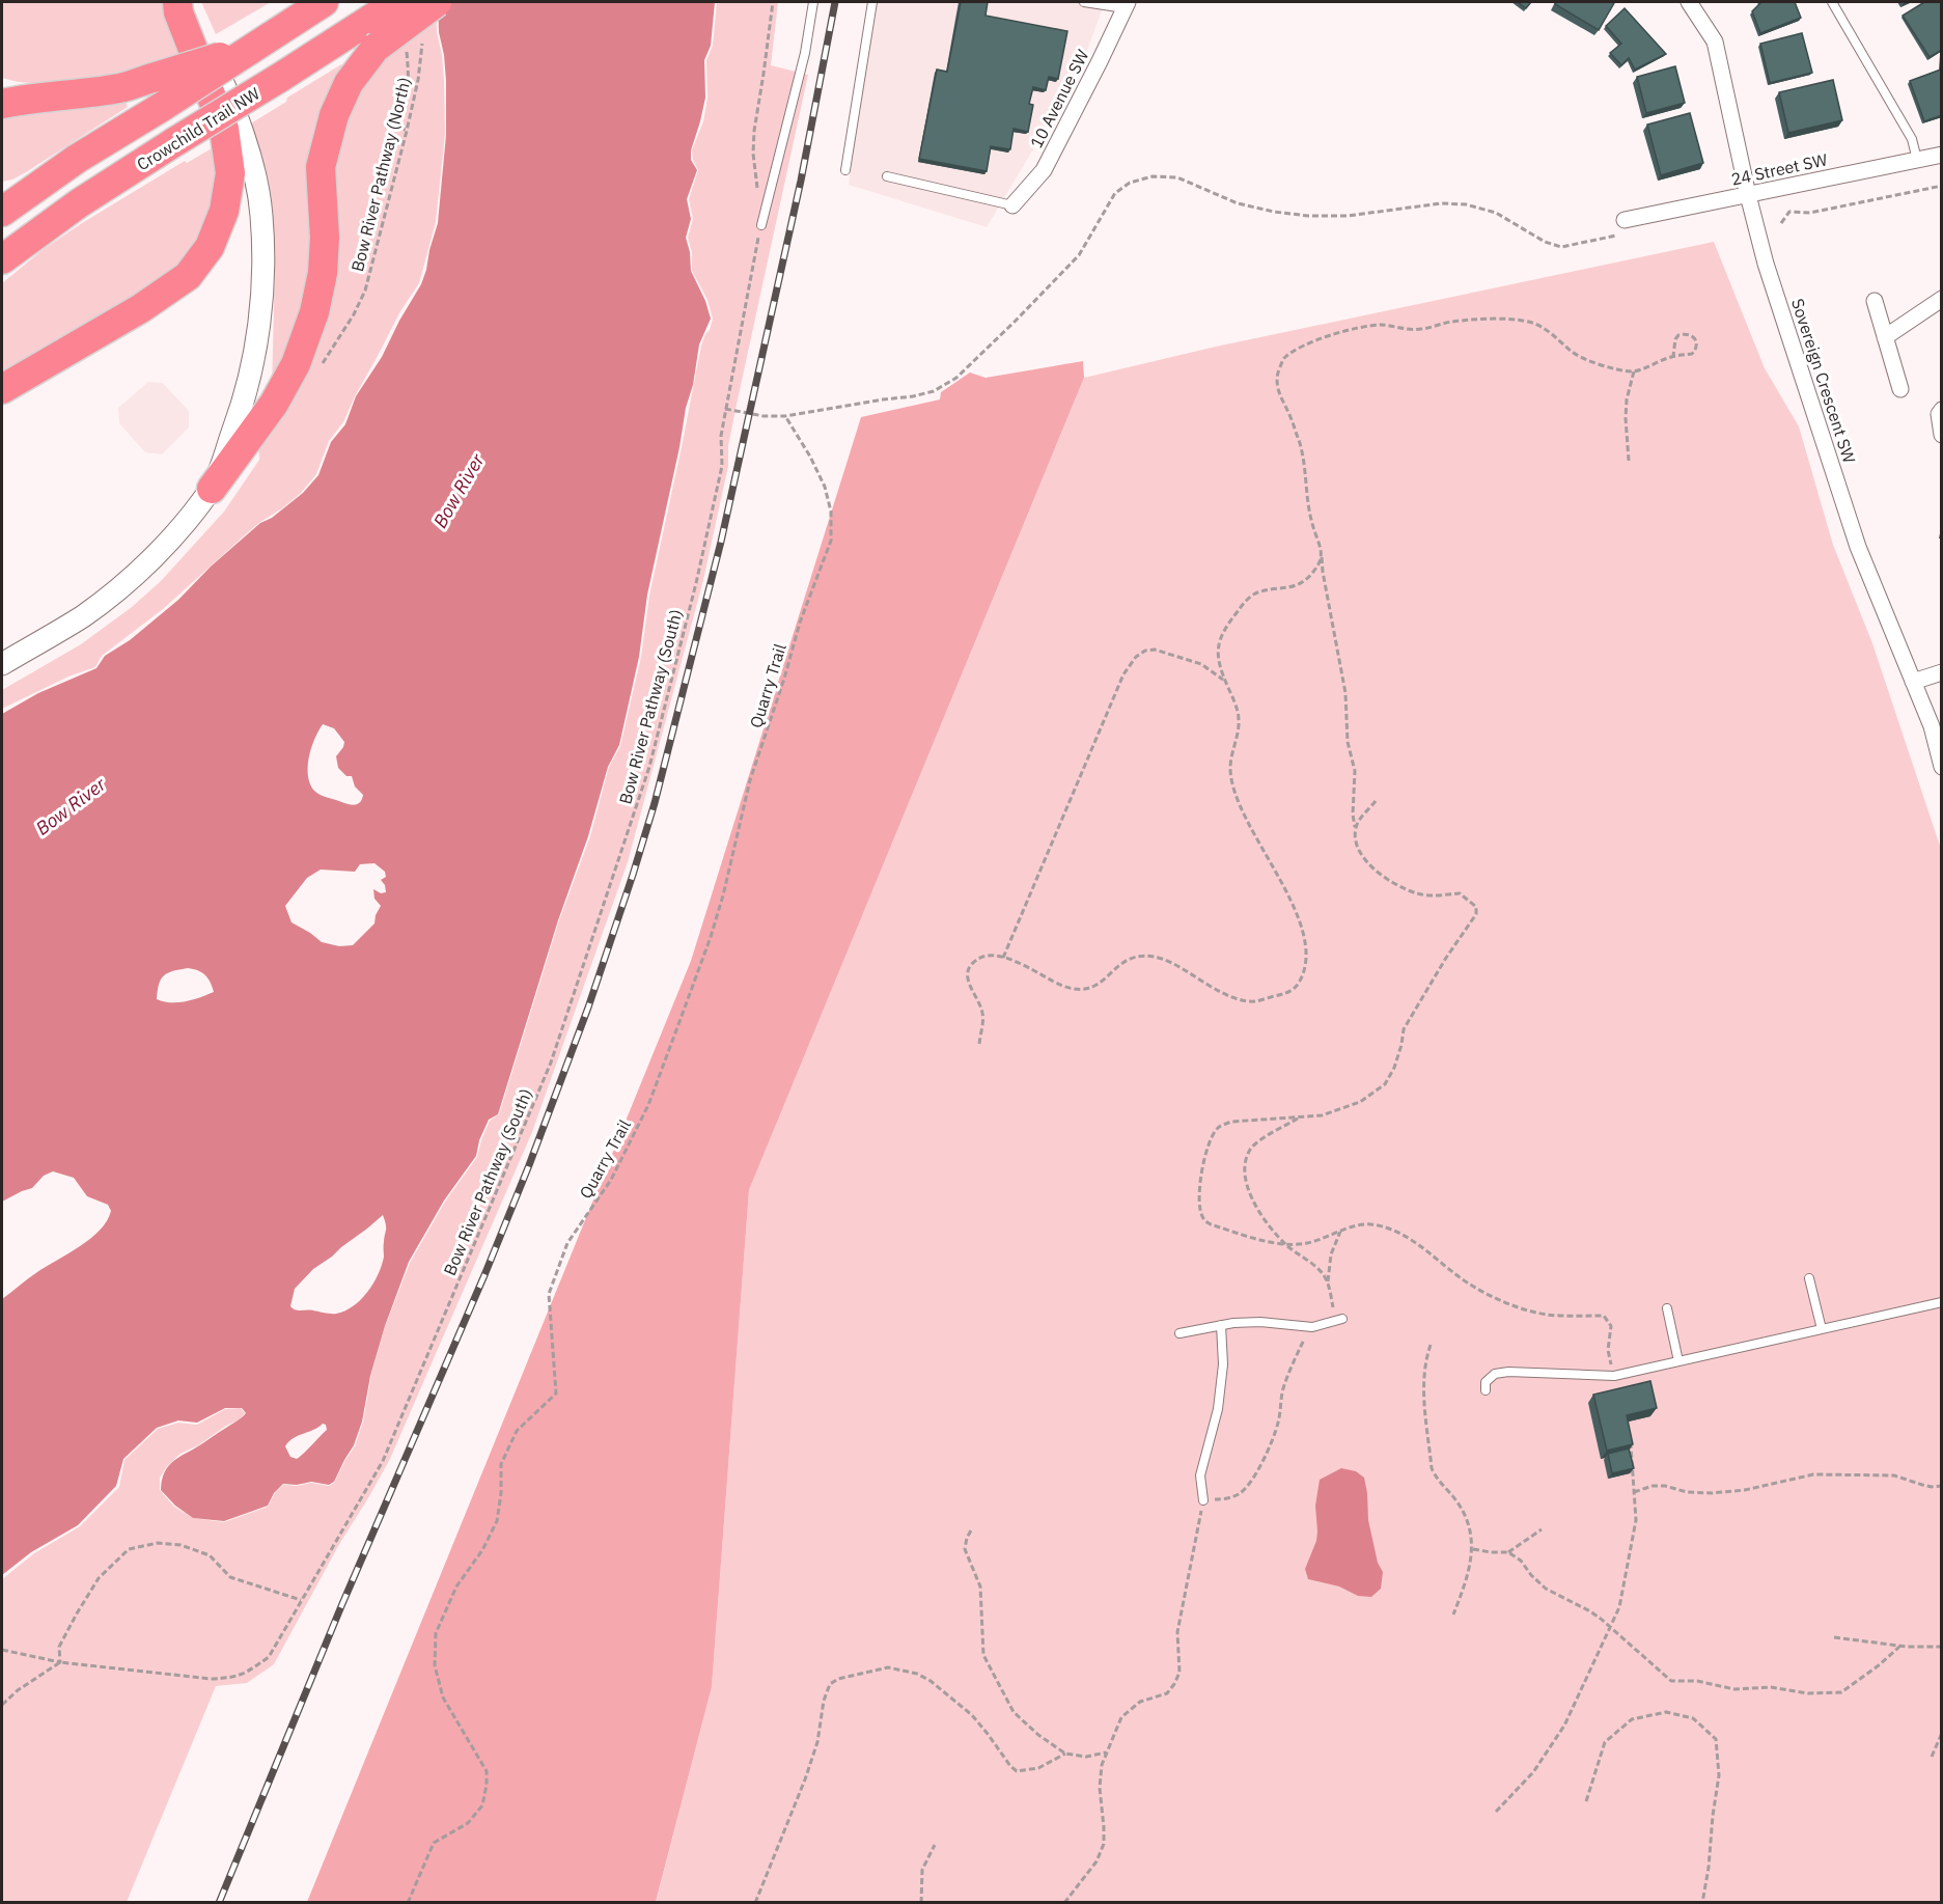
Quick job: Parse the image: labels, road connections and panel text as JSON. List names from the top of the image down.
{
  "streets": {
    "highway": ["Crowchild Trail NW"],
    "street": ["10 Avenue SW", "24 Street SW", "Sovereign Crescent SW"],
    "path": ["Bow River Pathway (North)", "Quarry Trail", "Bow River Pathway (South)"]
  },
  "crossings": [
    ["24 Street SW", "Sovereign Crescent SW"],
    ["Quarry Trail", "Bow River Pathway (South)"]
  ],
  "water": ["Bow River"]
}
